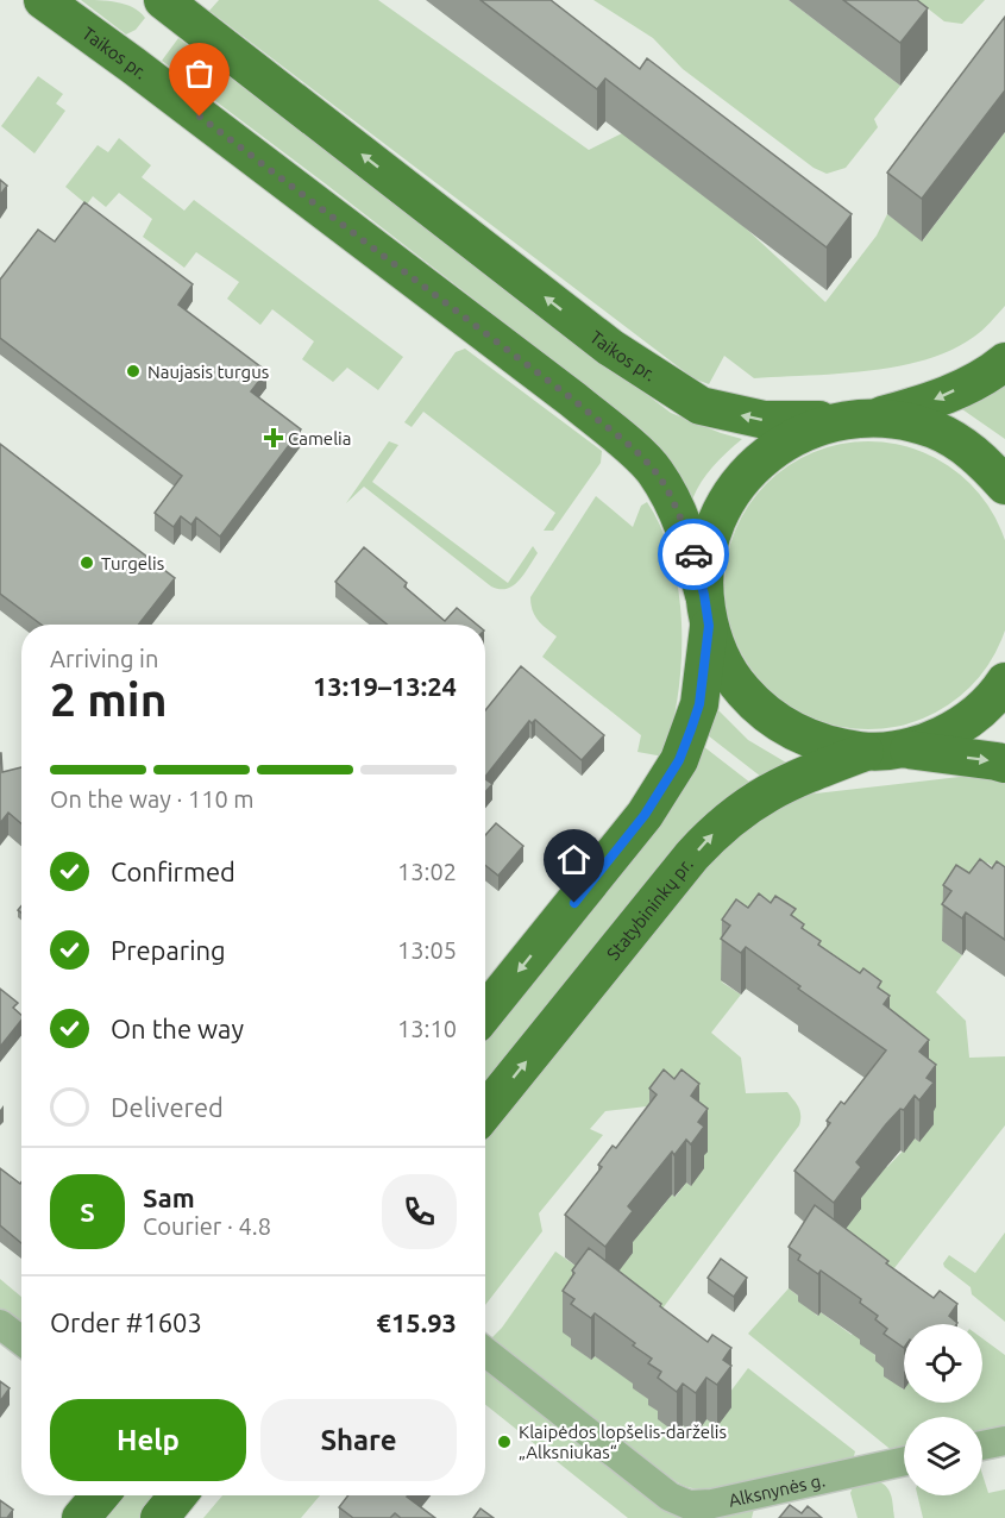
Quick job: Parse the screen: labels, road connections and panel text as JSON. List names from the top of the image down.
{
  "streets": {
    "main road": ["Taikos pr.", "Statybininkų pr."],
    "street": ["Alksnynės g."]
  },
  "crossings": [
    ["Taikos pr.", "Statybininkų pr."]
  ],
  "places": {
    "other": ["Naujasis turgus", "Turgelis", "Klaipėdos lopšelis-darželis „Alksniukas“"],
    "health": ["Camelia"]
  },
  "page": {
    "heading": ["2 min", "Arriving in", "13:19–13:24"],
    "panel": [
      "Sam",
      "Courier · 4.8",
      "Order #1603",
      "€15.93"
    ],
    "bar": "On the way · 110 m",
    "list": [
      ["Confirmed", "13:02"],
      ["Preparing", "13:05"],
      ["On the way", "13:10"],
      "Delivered"
    ],
    "round": "S",
    "buttons": ["Help", "Share"]
  }
}
